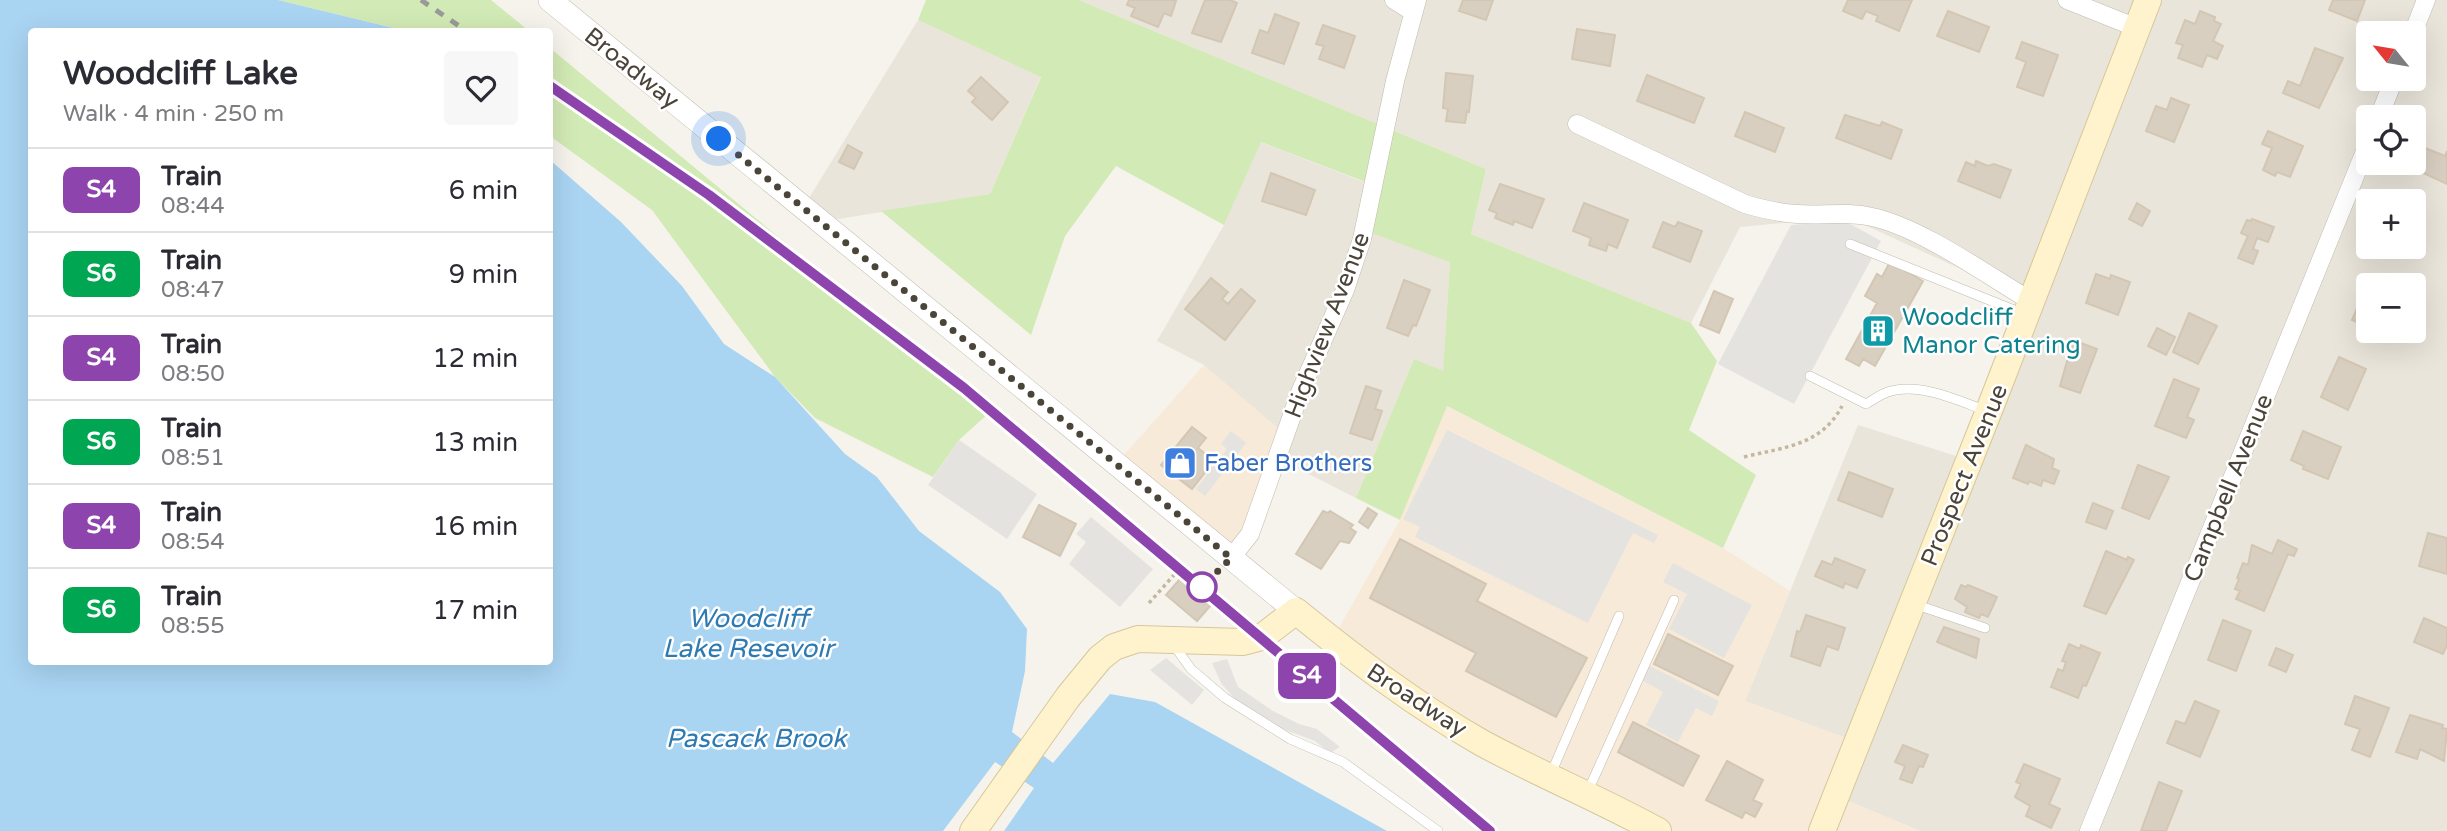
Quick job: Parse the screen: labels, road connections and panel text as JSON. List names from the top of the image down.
{
  "streets": {
    "main road": ["Broadway", "Prospect Avenue"],
    "street": ["Highview Avenue", "Campbell Avenue"]
  },
  "crossings": [
    ["Broadway", "Highview Avenue"]
  ],
  "water": ["Woodcliff Lake Resevoir", "Pascack Brook"],
  "places": {
    "building": ["Woodcliff Manor Catering"],
    "shop": ["Faber Brothers"]
  },
  "north": "top left",
  "page": {
    "on_map": "S4",
    "map_buttons": ["+", "−"],
    "heading": ["Woodcliff Lake", "Walk · 4 min · 250 m"],
    "list": [
      {
        "mark": "S4",
        "name": "Train",
        "note": "08:44",
        "value": "6 min"
      },
      {
        "mark": "S6",
        "name": "Train",
        "note": "08:47",
        "value": "9 min"
      },
      {
        "mark": "S4",
        "name": "Train",
        "note": "08:50",
        "value": "12 min"
      },
      {
        "mark": "S6",
        "name": "Train",
        "note": "08:51",
        "value": "13 min"
      },
      {
        "mark": "S4",
        "name": "Train",
        "note": "08:54",
        "value": "16 min"
      },
      {
        "mark": "S6",
        "name": "Train",
        "note": "08:55",
        "value": "17 min"
      }
    ]
  }
}
